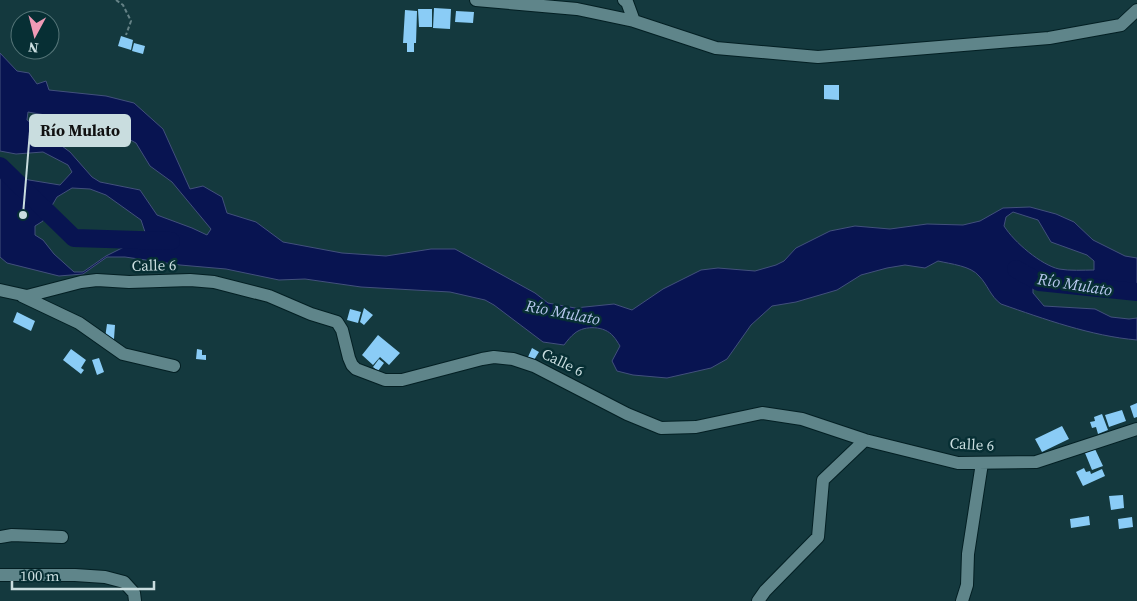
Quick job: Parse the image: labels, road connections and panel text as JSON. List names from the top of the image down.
{
  "streets": {
    "street": ["Calle 6"]
  },
  "water": ["Río Mulato"],
  "places": ["Río Mulato"],
  "scale_bar": "100 m",
  "north": "bottom"
}
